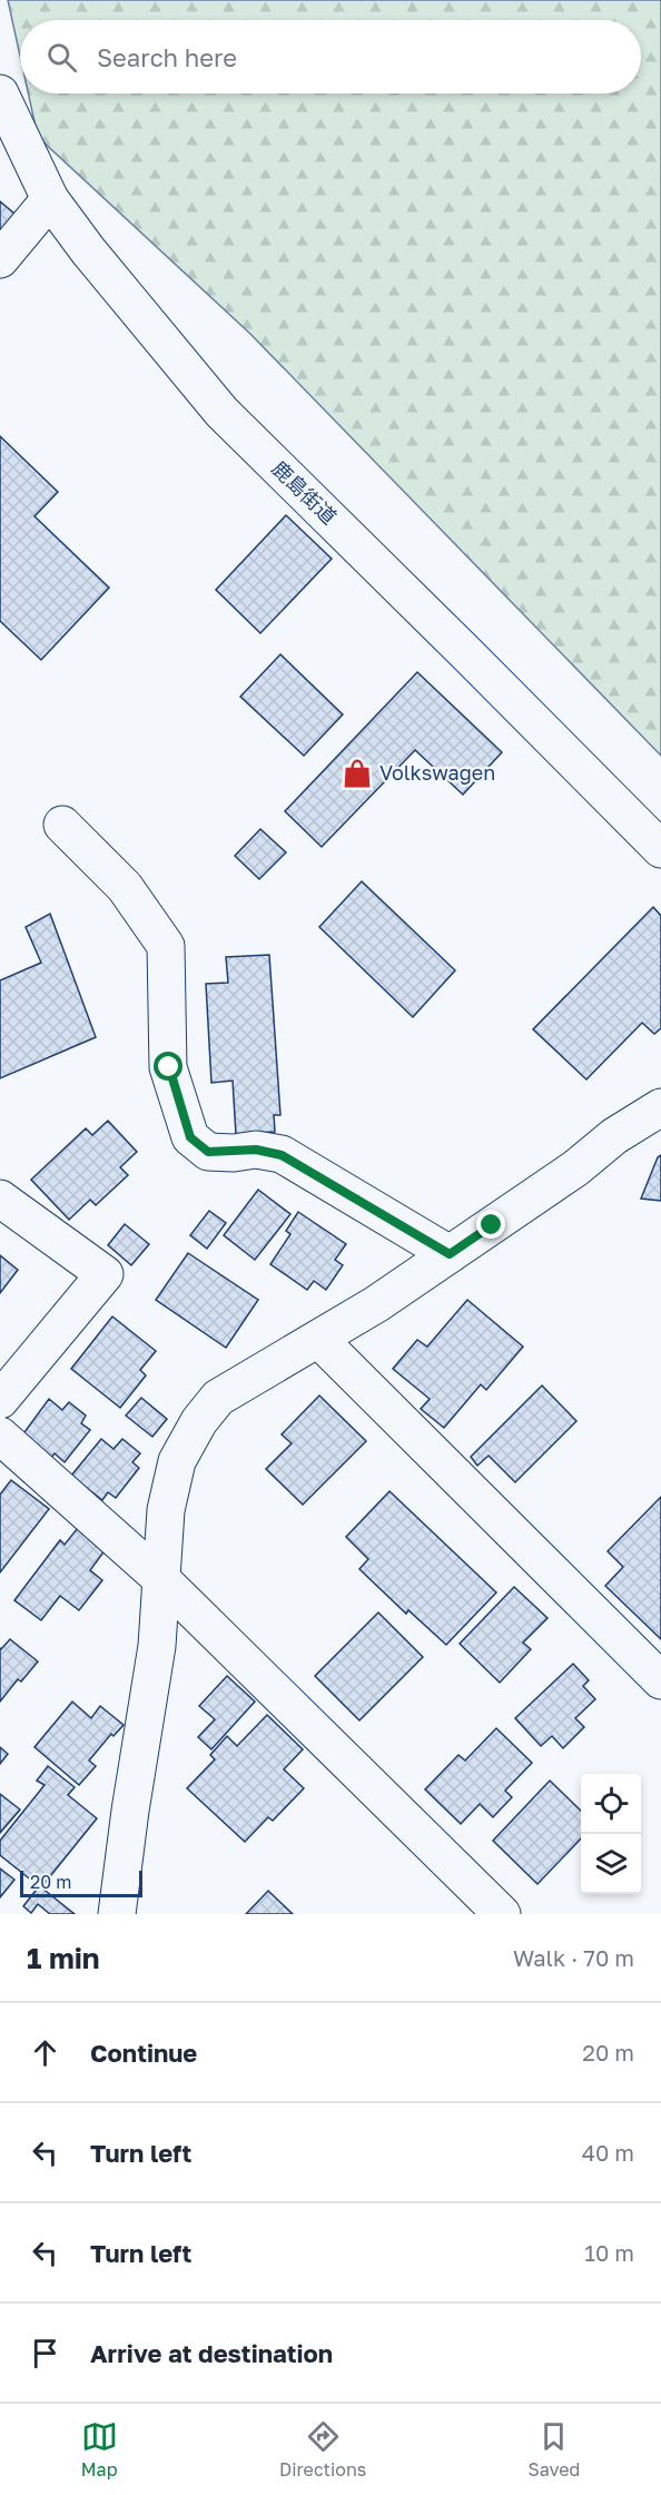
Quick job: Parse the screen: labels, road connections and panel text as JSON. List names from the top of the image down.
{
  "streets": {
    "street": ["鹿島街道"]
  },
  "places": {
    "shop": ["Volkswagen"]
  },
  "scale_bar": "20 m",
  "page": {
    "search": "Search here",
    "scale": "20 m",
    "heading": ["1 min", "Walk · 70 m"],
    "list": [
      ["Continue", "20 m"],
      ["Turn left", "40 m"],
      ["Turn left", "10 m"],
      "Arrive at destination"
    ],
    "nav": ["Map", "Directions", "Saved"]
  }
}
